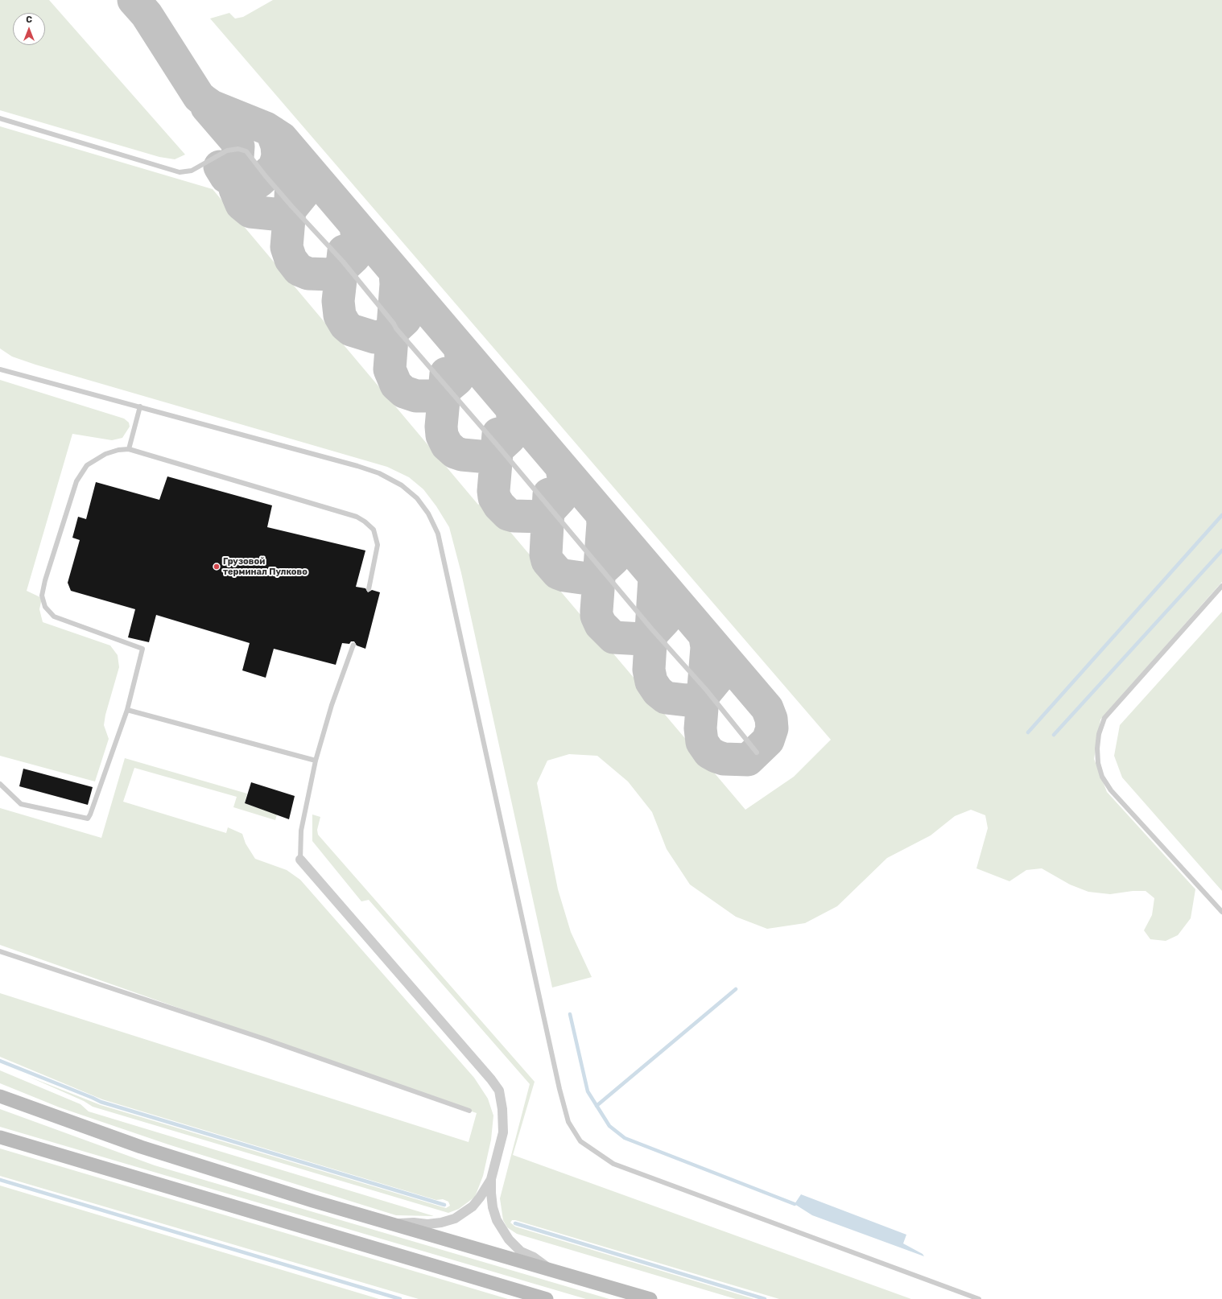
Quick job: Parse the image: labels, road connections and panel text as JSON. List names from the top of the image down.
{
  "places": ["Грузовой терминал Пулково"],
  "north": "top"
}
